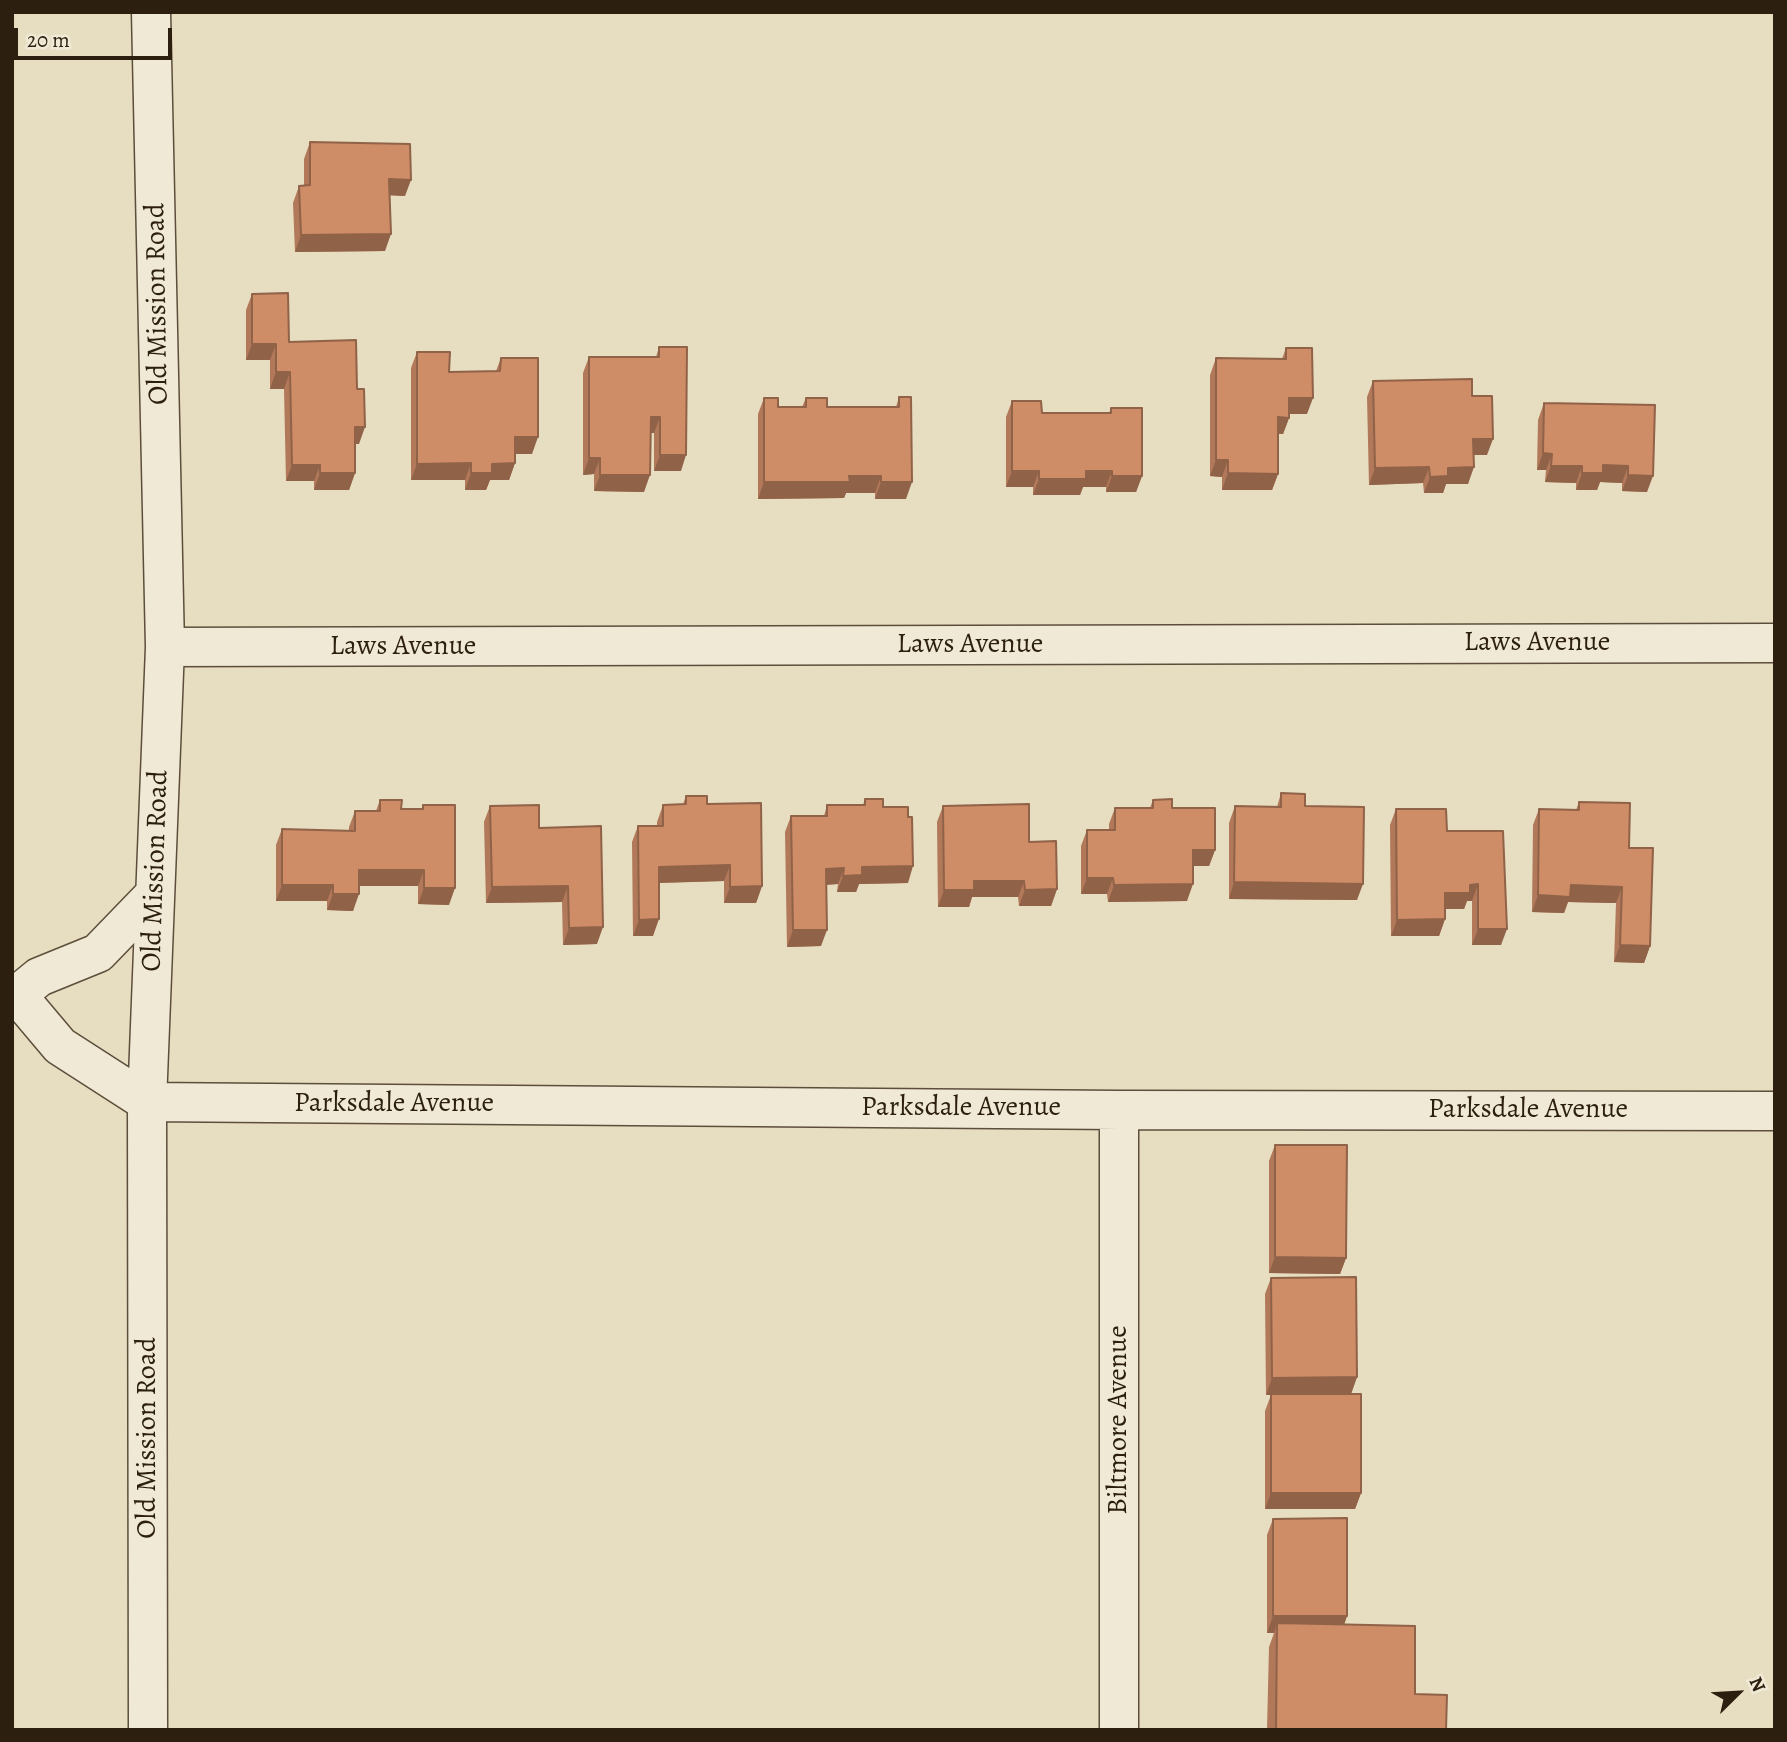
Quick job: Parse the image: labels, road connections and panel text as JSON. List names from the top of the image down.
{
  "streets": {
    "street": [
      "Old Mission Road",
      "Laws Avenue",
      "Parksdale Avenue",
      "Biltmore Avenue"
    ]
  },
  "crossings": [
    ["Old Mission Road", "Laws Avenue"],
    ["Old Mission Road", "Parksdale Avenue"],
    ["Parksdale Avenue", "Biltmore Avenue"]
  ],
  "scale_bar": "20 m",
  "north": "top right"
}
